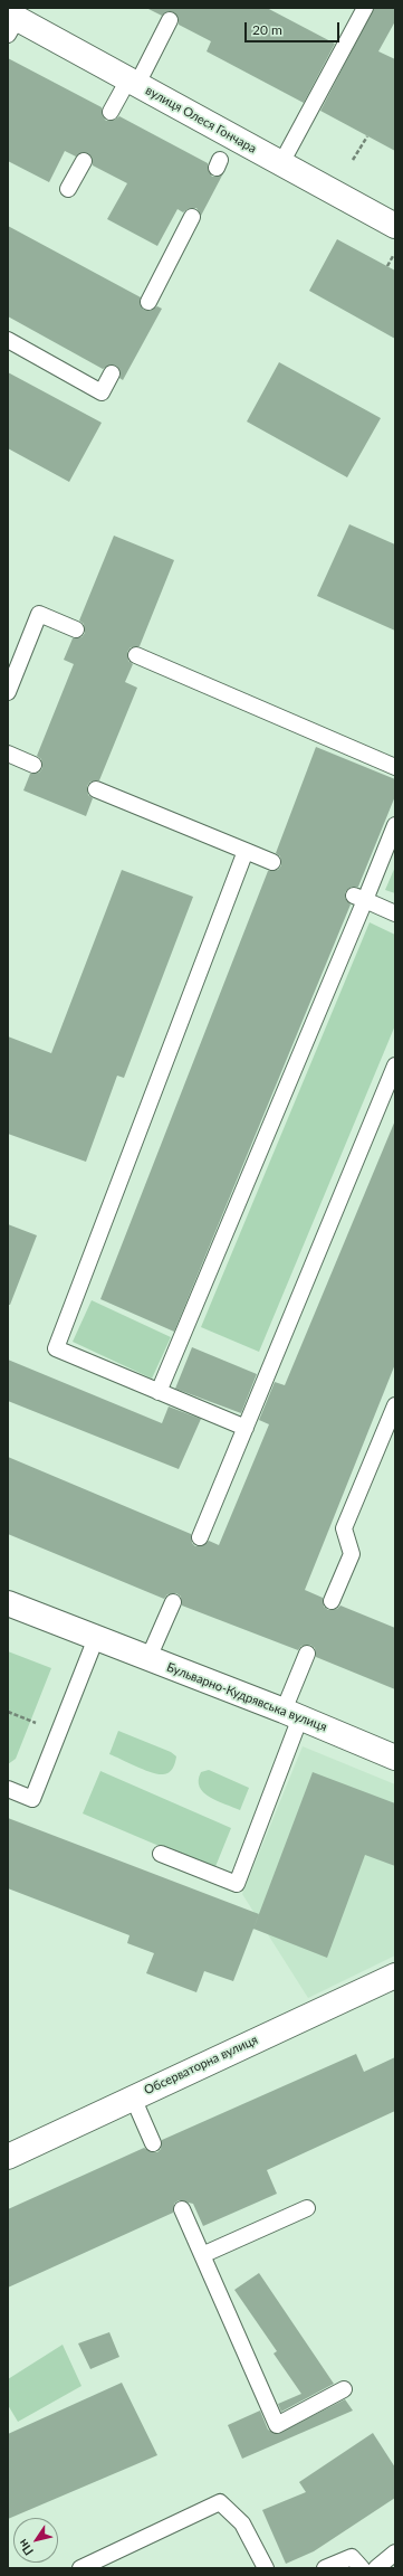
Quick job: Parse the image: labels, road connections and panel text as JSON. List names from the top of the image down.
{
  "streets": {
    "street": ["вулиця Олеся Гончара", "Бульварно-Кудрявська вулиця", "Обсерваторна вулиця"]
  },
  "scale_bar": "20 m",
  "north": "bottom left"
}
